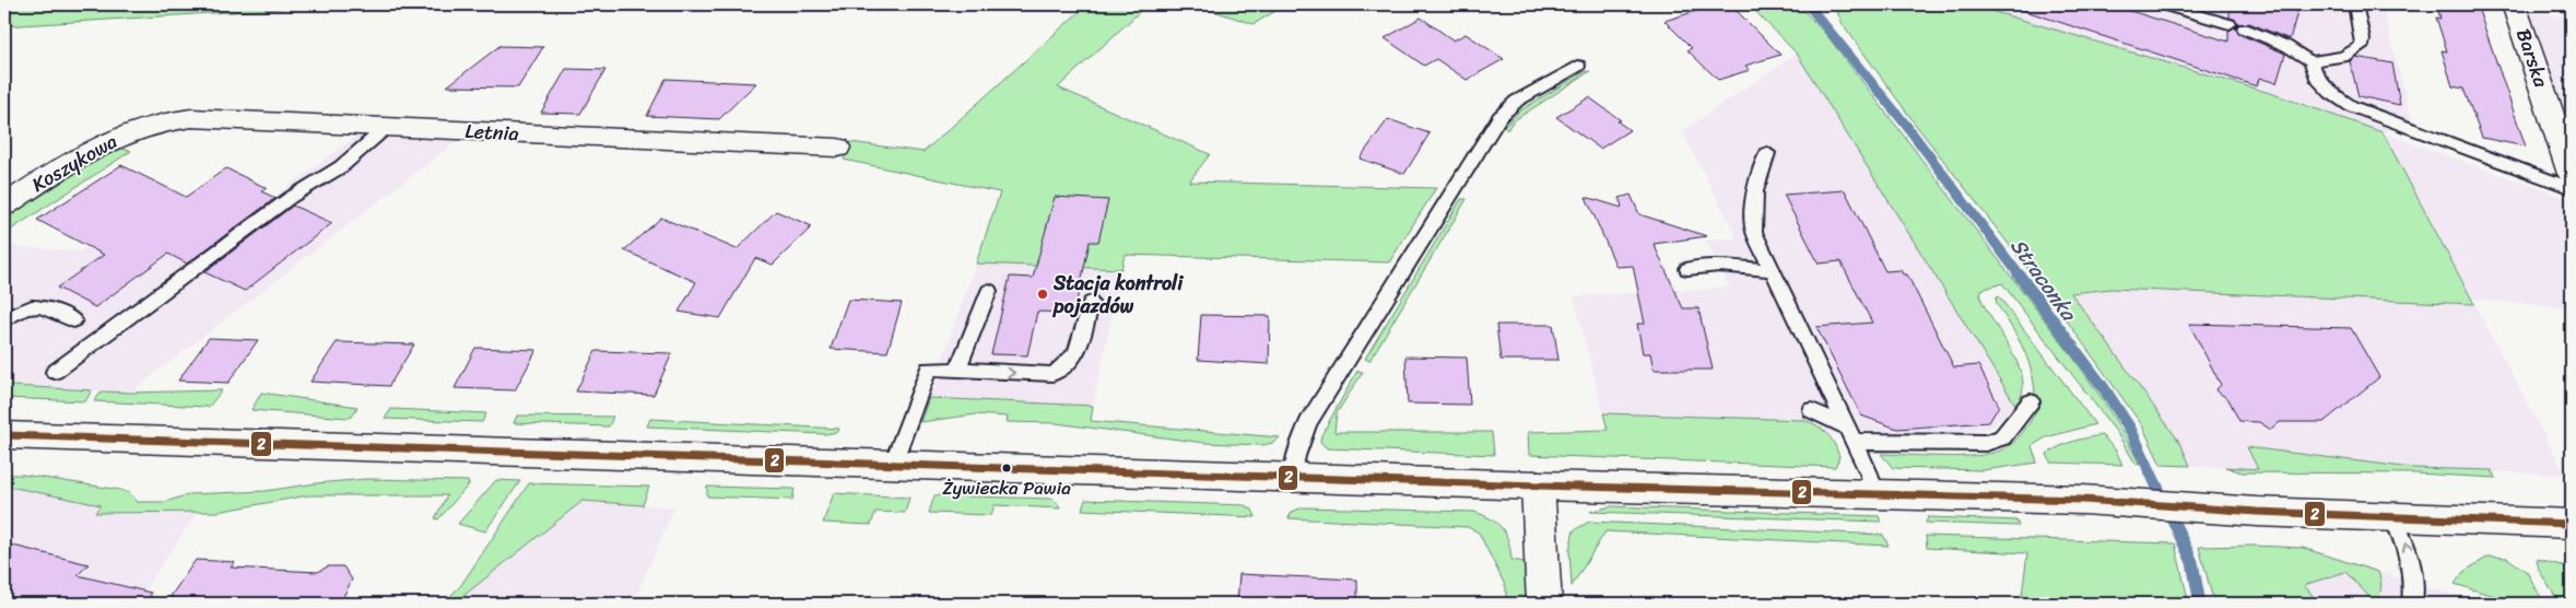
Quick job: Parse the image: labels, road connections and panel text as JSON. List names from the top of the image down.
{
  "streets": {
    "main road": ["Barska", "Letnia", "Koszykowa"]
  },
  "crossings": [
    ["Letnia", "Koszykowa"]
  ],
  "water": ["Straconka"],
  "places": ["Stacja kontroli pojazdów", "Żywiecka Pawia"],
  "lines": ["transit line 2"]
}
